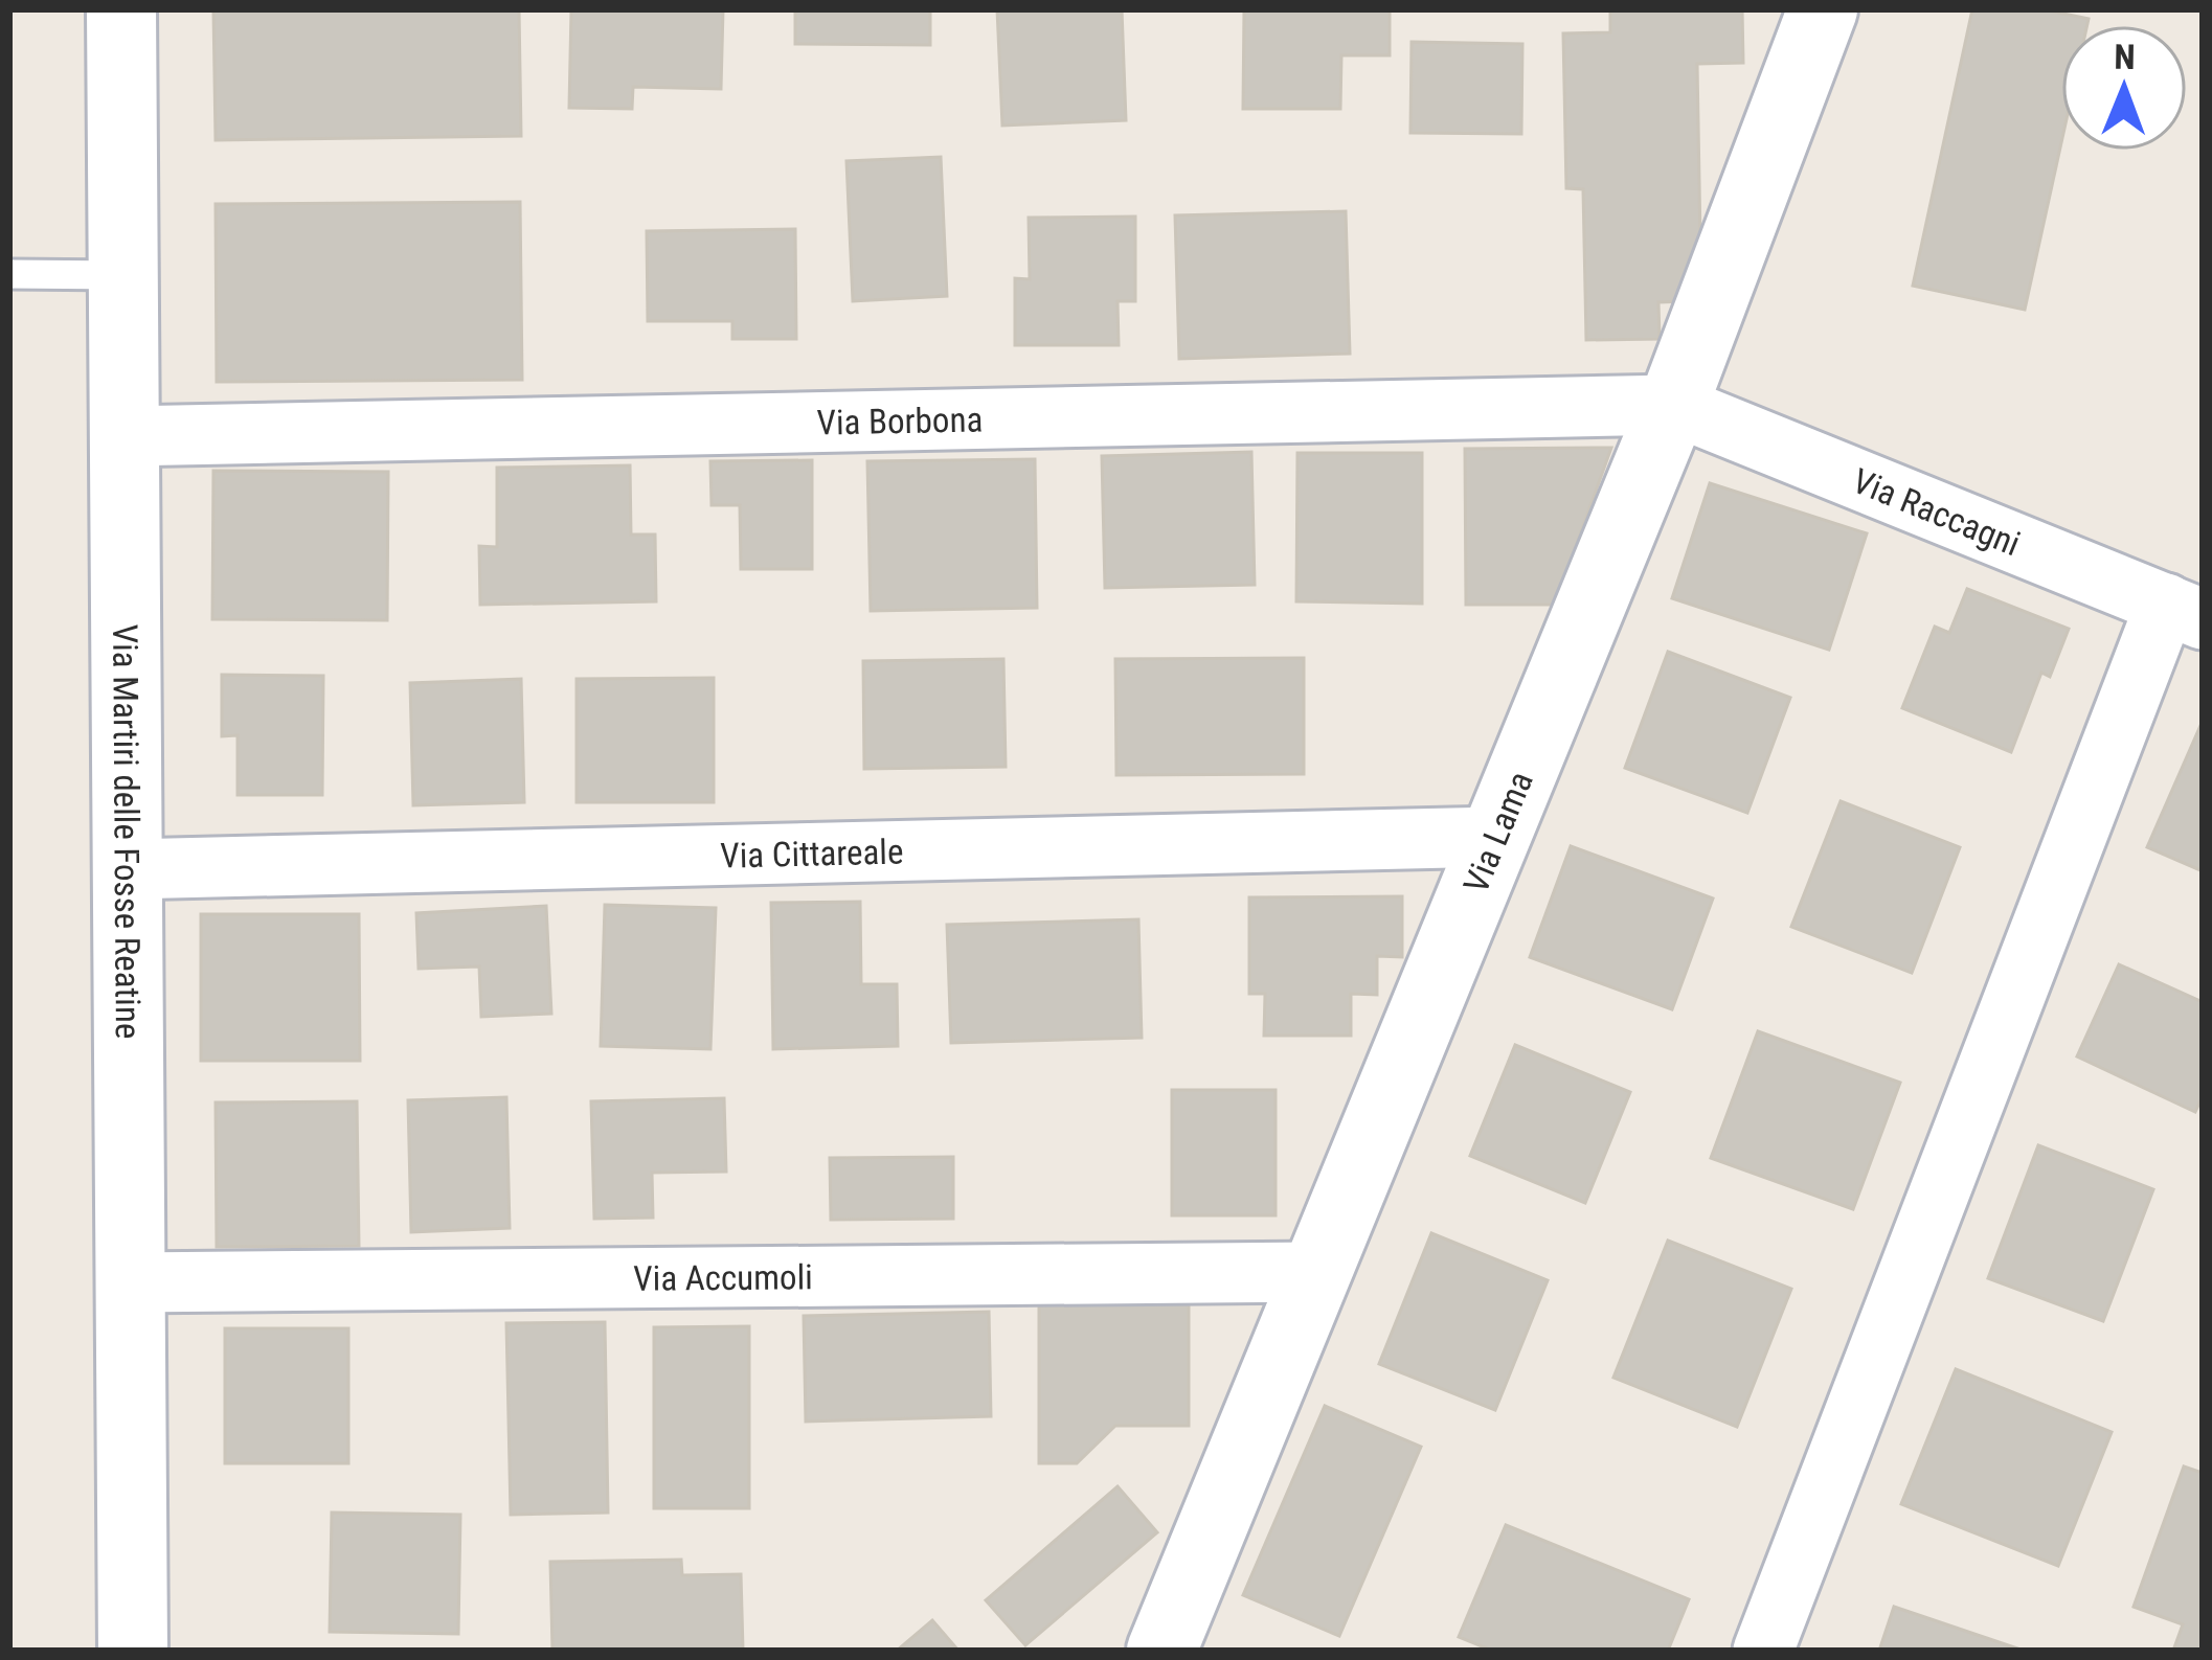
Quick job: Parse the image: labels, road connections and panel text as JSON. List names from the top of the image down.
{
  "streets": {
    "main road": ["Via Martiri delle Fosse Reatine", "Via Lama"],
    "street": [
      "Via Borbona",
      "Via Raccagni",
      "Via Cittareale",
      "Via Accumoli"
    ]
  },
  "crossings": [
    ["Via Borbona", "Via Raccagni"],
    ["Via Borbona", "Via Martiri delle Fosse Reatine"],
    ["Via Borbona", "Via Lama"],
    ["Via Raccagni", "Via Lama"],
    ["Via Martiri delle Fosse Reatine", "Via Cittareale"],
    ["Via Martiri delle Fosse Reatine", "Via Accumoli"],
    ["Via Lama", "Via Cittareale"],
    ["Via Lama", "Via Accumoli"]
  ],
  "north": "top"
}
